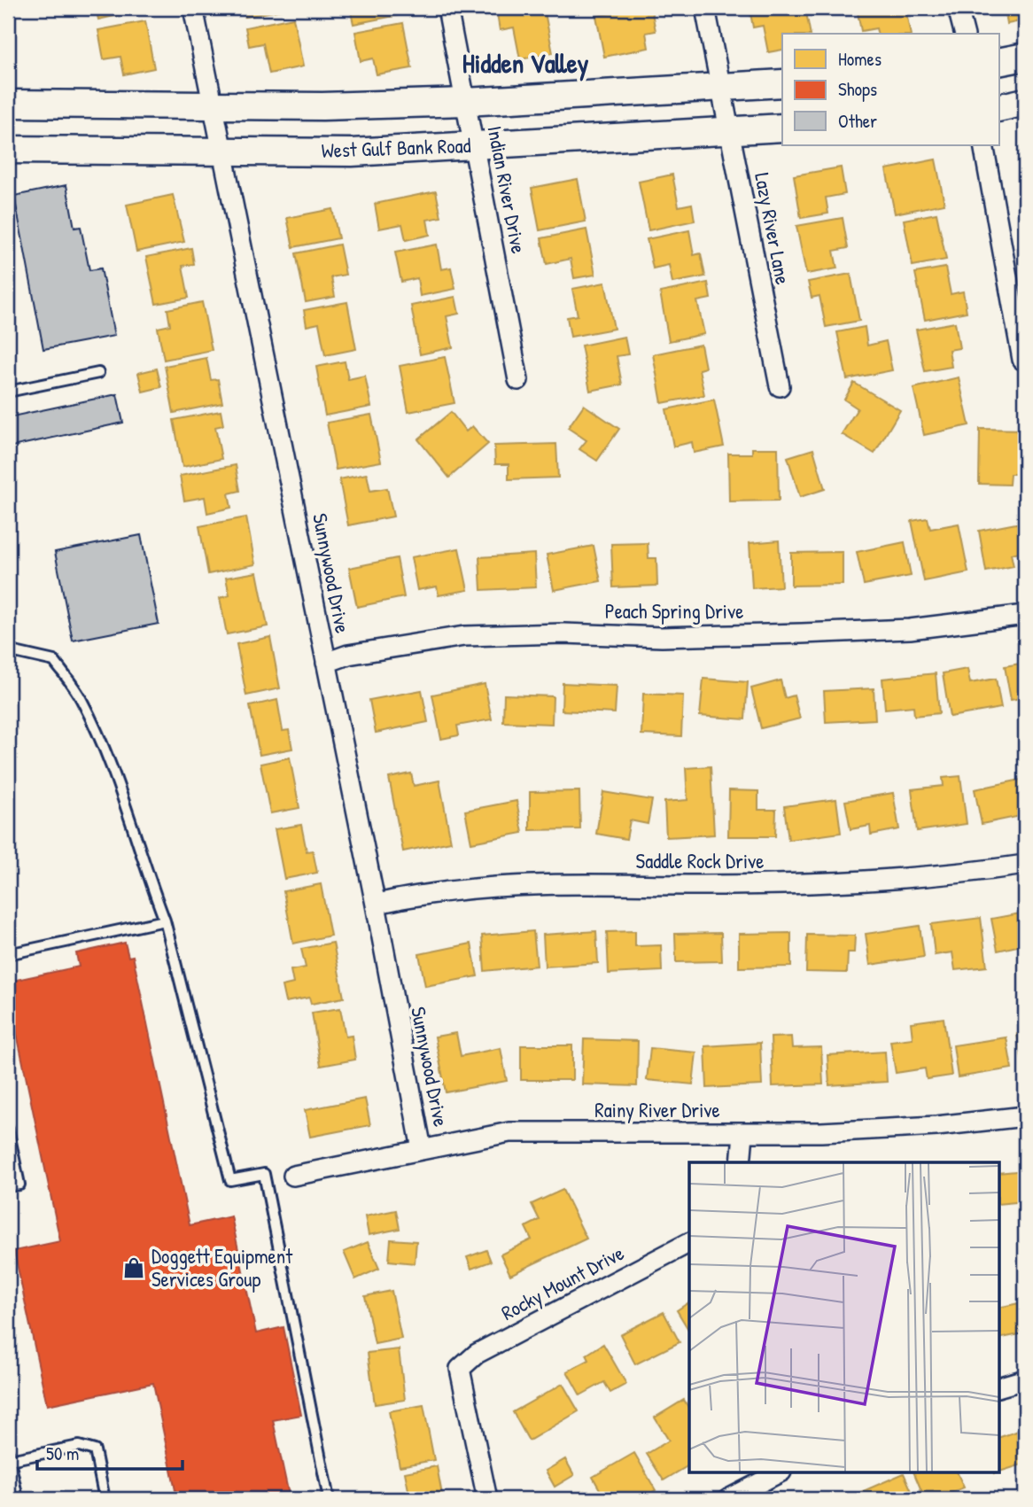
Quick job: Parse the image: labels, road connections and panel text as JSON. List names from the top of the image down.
{
  "streets": {
    "main road": ["West Gulf Bank Road"],
    "street": [
      "Indian River Drive",
      "Lazy River Lane",
      "Sunnywood Drive",
      "Peach Spring Drive",
      "Saddle Rock Drive",
      "Rainy River Drive",
      "Rocky Mount Drive"
    ]
  },
  "crossings": [
    ["West Gulf Bank Road", "Indian River Drive"],
    ["West Gulf Bank Road", "Lazy River Lane"],
    ["West Gulf Bank Road", "Sunnywood Drive"],
    ["Sunnywood Drive", "Peach Spring Drive"],
    ["Sunnywood Drive", "Saddle Rock Drive"],
    ["Sunnywood Drive", "Rainy River Drive"]
  ],
  "districts": ["Hidden Valley"],
  "places": {
    "shop": ["Doggett Equipment Services Group"]
  },
  "legend": ["Homes", "Shops", "Other"],
  "scale_bar": "50 m"
}
